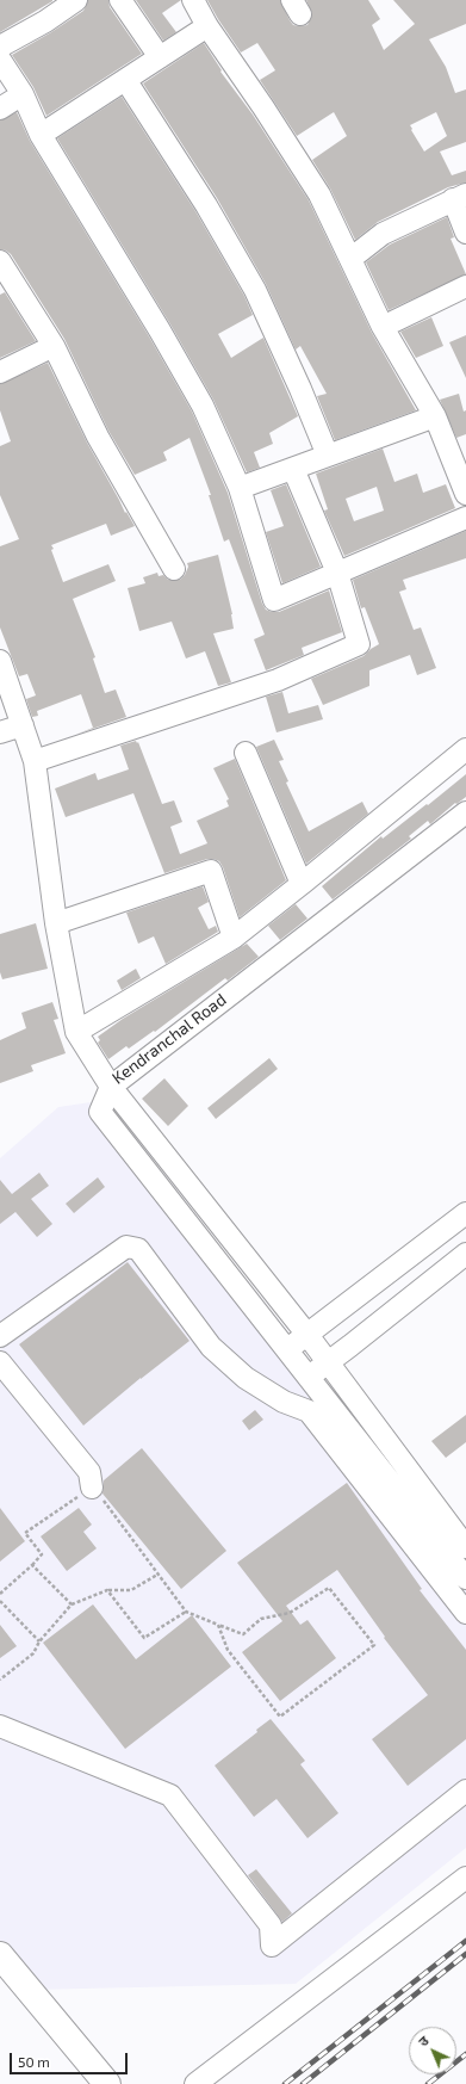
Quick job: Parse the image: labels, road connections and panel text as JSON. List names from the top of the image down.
{
  "streets": {
    "street": ["Kendranchal Road"]
  },
  "scale_bar": "50 m",
  "north": "top left"
}
